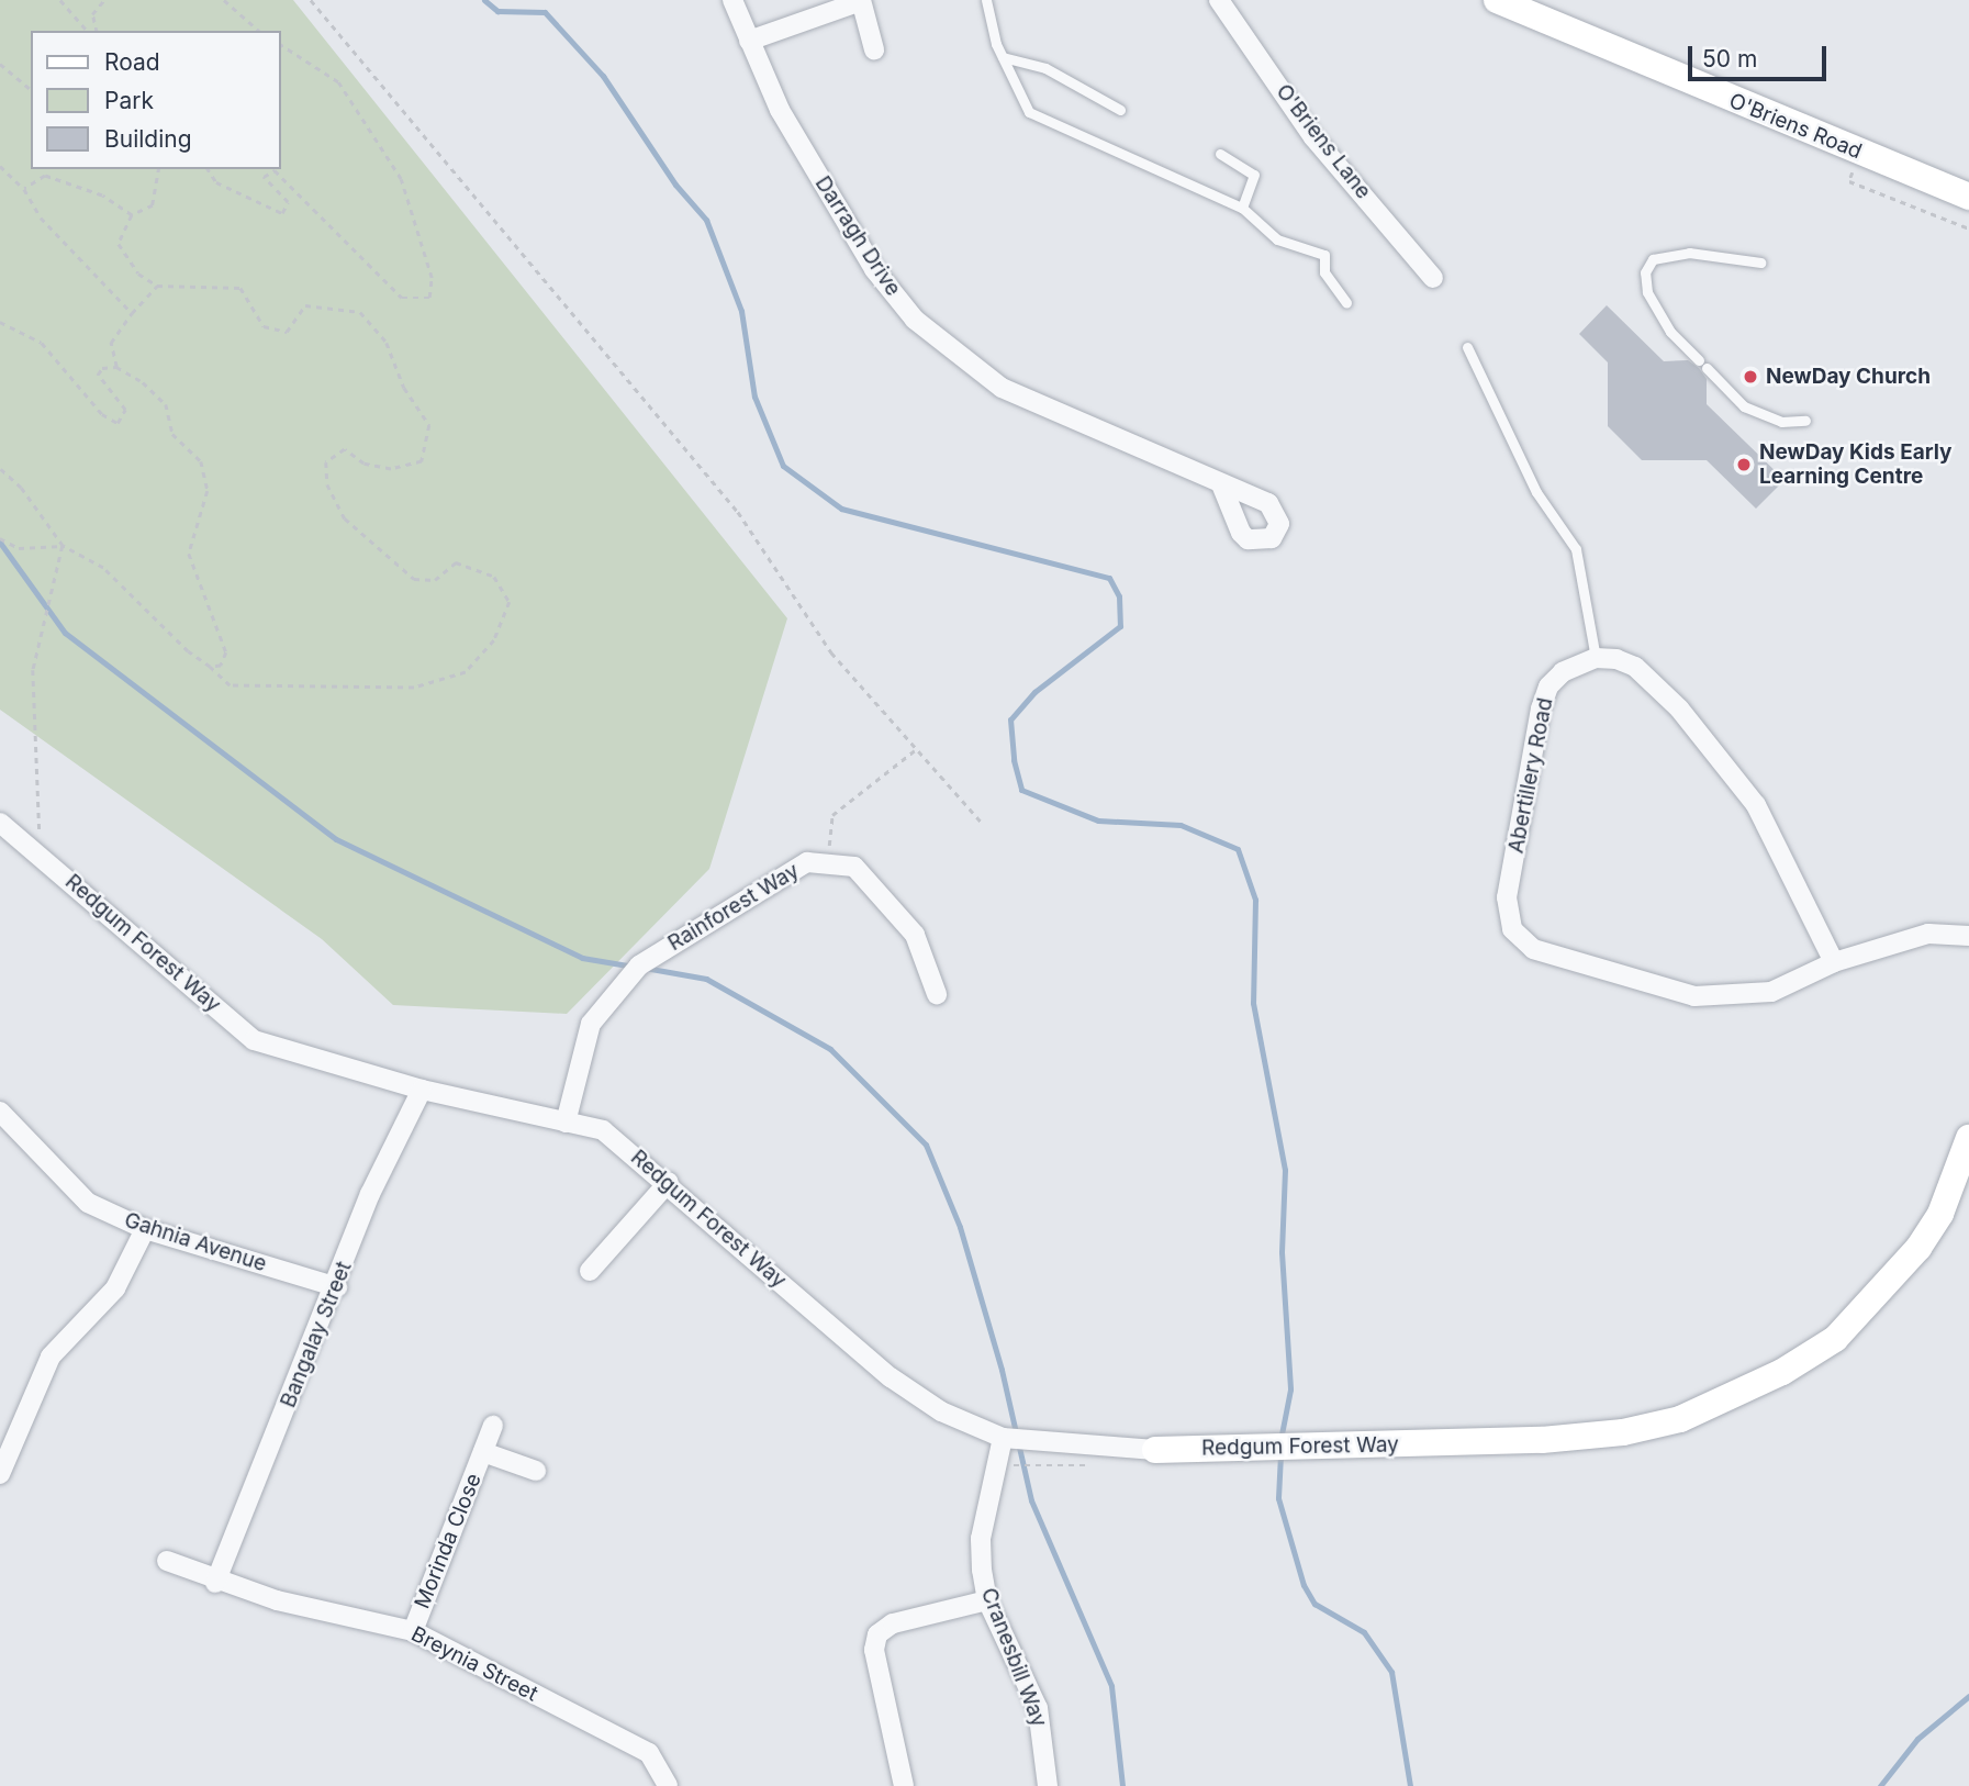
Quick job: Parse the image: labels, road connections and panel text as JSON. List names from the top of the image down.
{
  "streets": {
    "street": [
      "O'Briens Road",
      "O'Briens Lane",
      "Darragh Drive",
      "Abertillery Road",
      "Rainforest Way",
      "Redgum Forest Way",
      "Gahnia Avenue",
      "Bangalay Street",
      "Morinda Close",
      "Cranesbill Way",
      "Breynia Street"
    ]
  },
  "crossings": [
    ["Rainforest Way", "Redgum Forest Way"],
    ["Redgum Forest Way", "Bangalay Street"],
    ["Redgum Forest Way", "Cranesbill Way"],
    ["Gahnia Avenue", "Bangalay Street"],
    ["Bangalay Street", "Breynia Street"],
    ["Morinda Close", "Breynia Street"]
  ],
  "places": ["NewDay Church", "NewDay Kids Early Learning Centre"],
  "legend": ["Road", "Park", "Building"],
  "scale_bar": "50 m"
}
